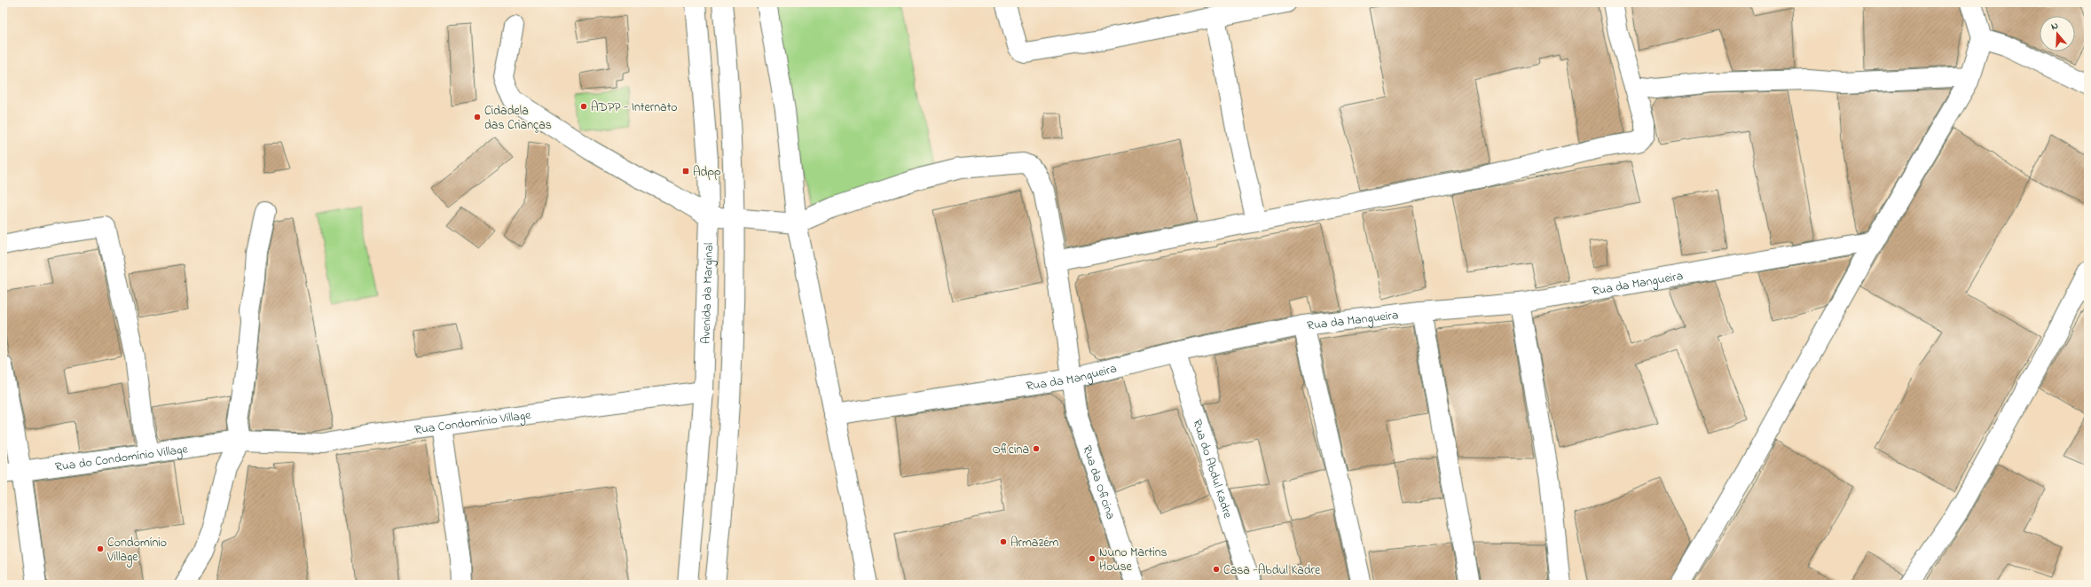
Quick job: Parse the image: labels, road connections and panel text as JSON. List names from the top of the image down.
{
  "streets": {
    "street": [
      "Rua da Mangueira",
      "Avenida da Marginal",
      "Rua Condomínio Village",
      "Rua do Condomínio Village",
      "Rua do Abdul Kadre",
      "Rua da Oficina"
    ]
  },
  "crossings": [
    ["Rua da Mangueira", "Rua do Abdul Kadre"],
    ["Rua da Mangueira", "Rua da Oficina"],
    ["Avenida da Marginal", "Rua Condomínio Village"],
    ["Rua Condomínio Village", "Rua do Condomínio Village"]
  ],
  "places": {
    "other": [
      "ADPP - Internato",
      "Cidadela das Crianças",
      "Oficina",
      "Armazém",
      "Condomínio Village",
      "Nuno Martins House",
      "Casa -Abdul Kadre"
    ],
    "transit": ["Adpp"]
  },
  "north": "top"
}
